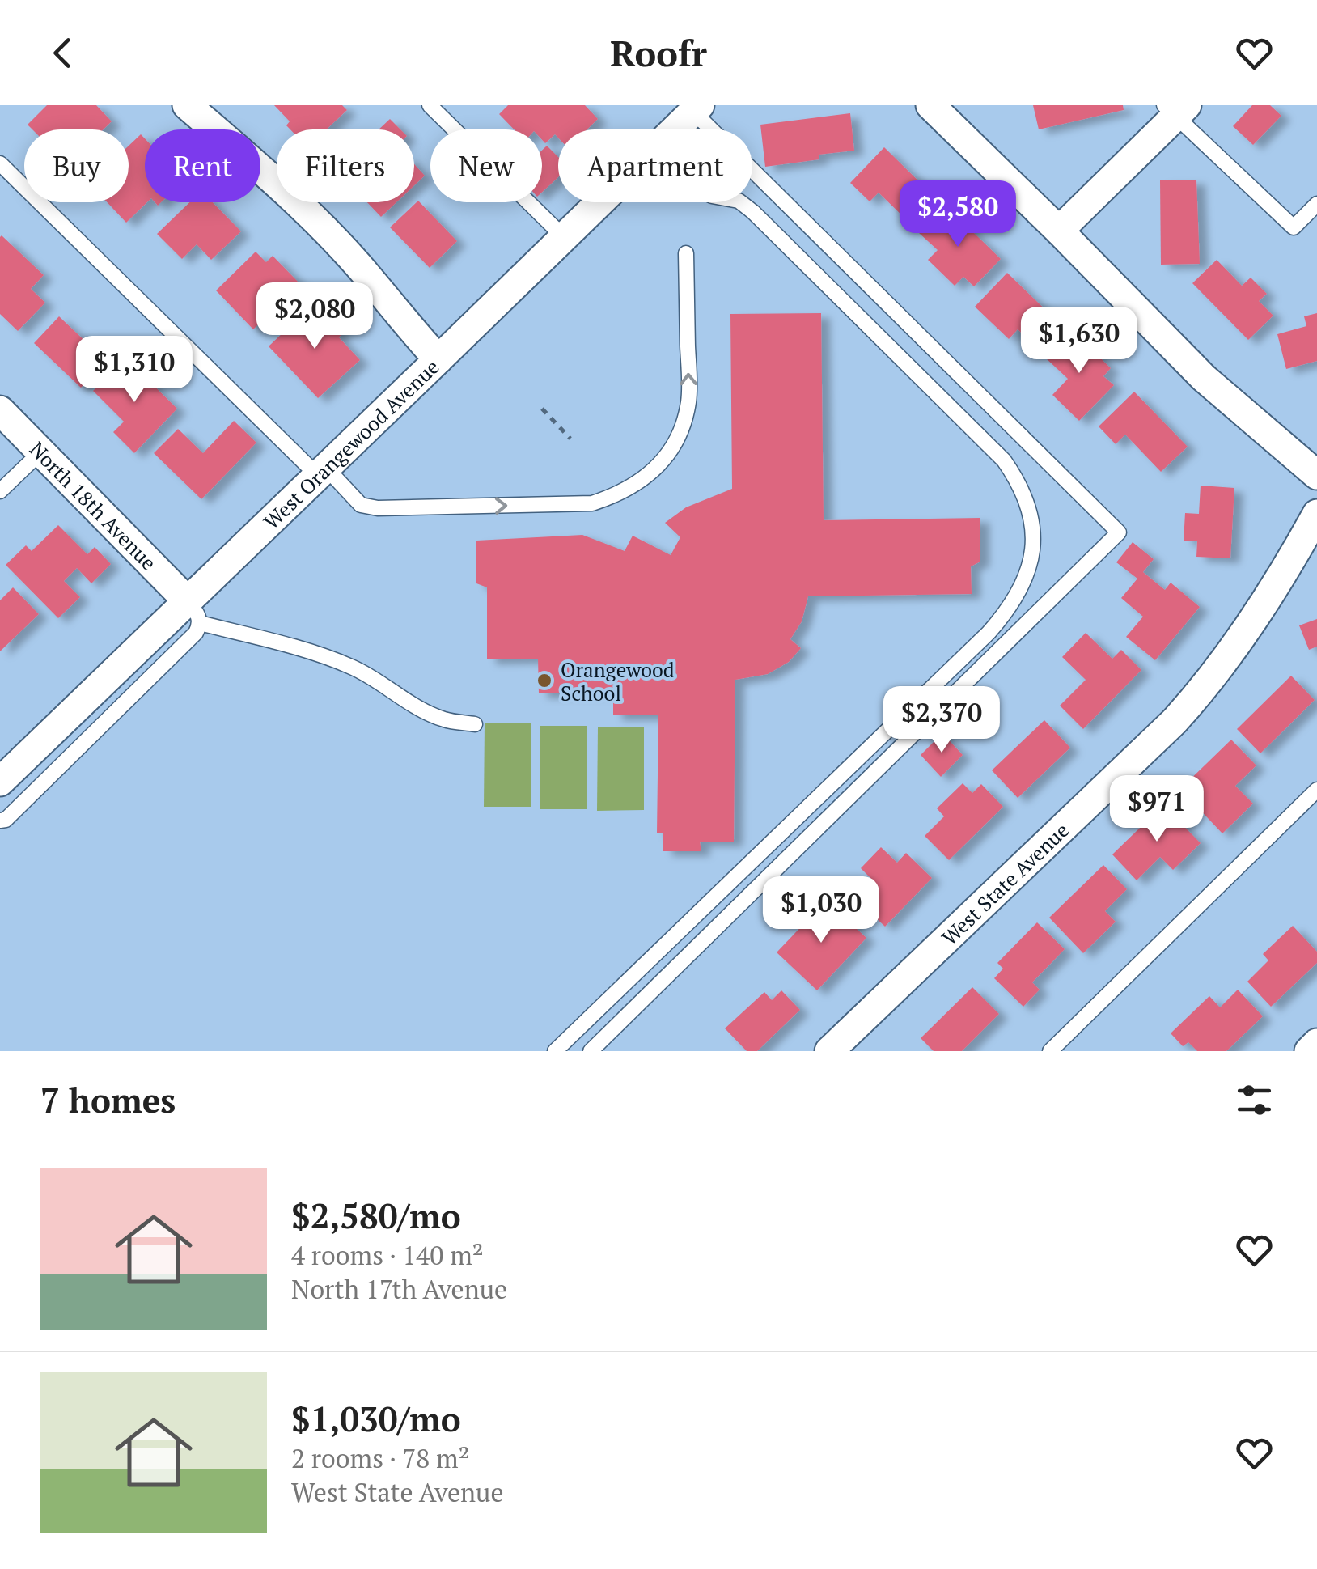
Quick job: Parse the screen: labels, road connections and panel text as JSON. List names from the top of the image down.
{
  "streets": {
    "street": ["West Orangewood Avenue", "North 18th Avenue", "West State Avenue"]
  },
  "crossings": [
    ["West Orangewood Avenue", "North 18th Avenue"]
  ],
  "places": ["Orangewood School"],
  "page": {
    "header": "Roofr",
    "chip": [
      "Buy",
      "Rent",
      "Filters",
      "New",
      "Apartment"
    ],
    "price": [
      "$2,580",
      "$2,080",
      "$1,630",
      "$1,310",
      "$2,370",
      "$971",
      "$1,030"
    ],
    "heading": "7 homes",
    "list": [
      {
        "name": "$2,580/mo",
        "note": "4 rooms · 140 m² · North 17th Avenue"
      },
      {
        "name": "$1,030/mo",
        "note": "2 rooms · 78 m² · West State Avenue"
      }
    ]
  }
}
